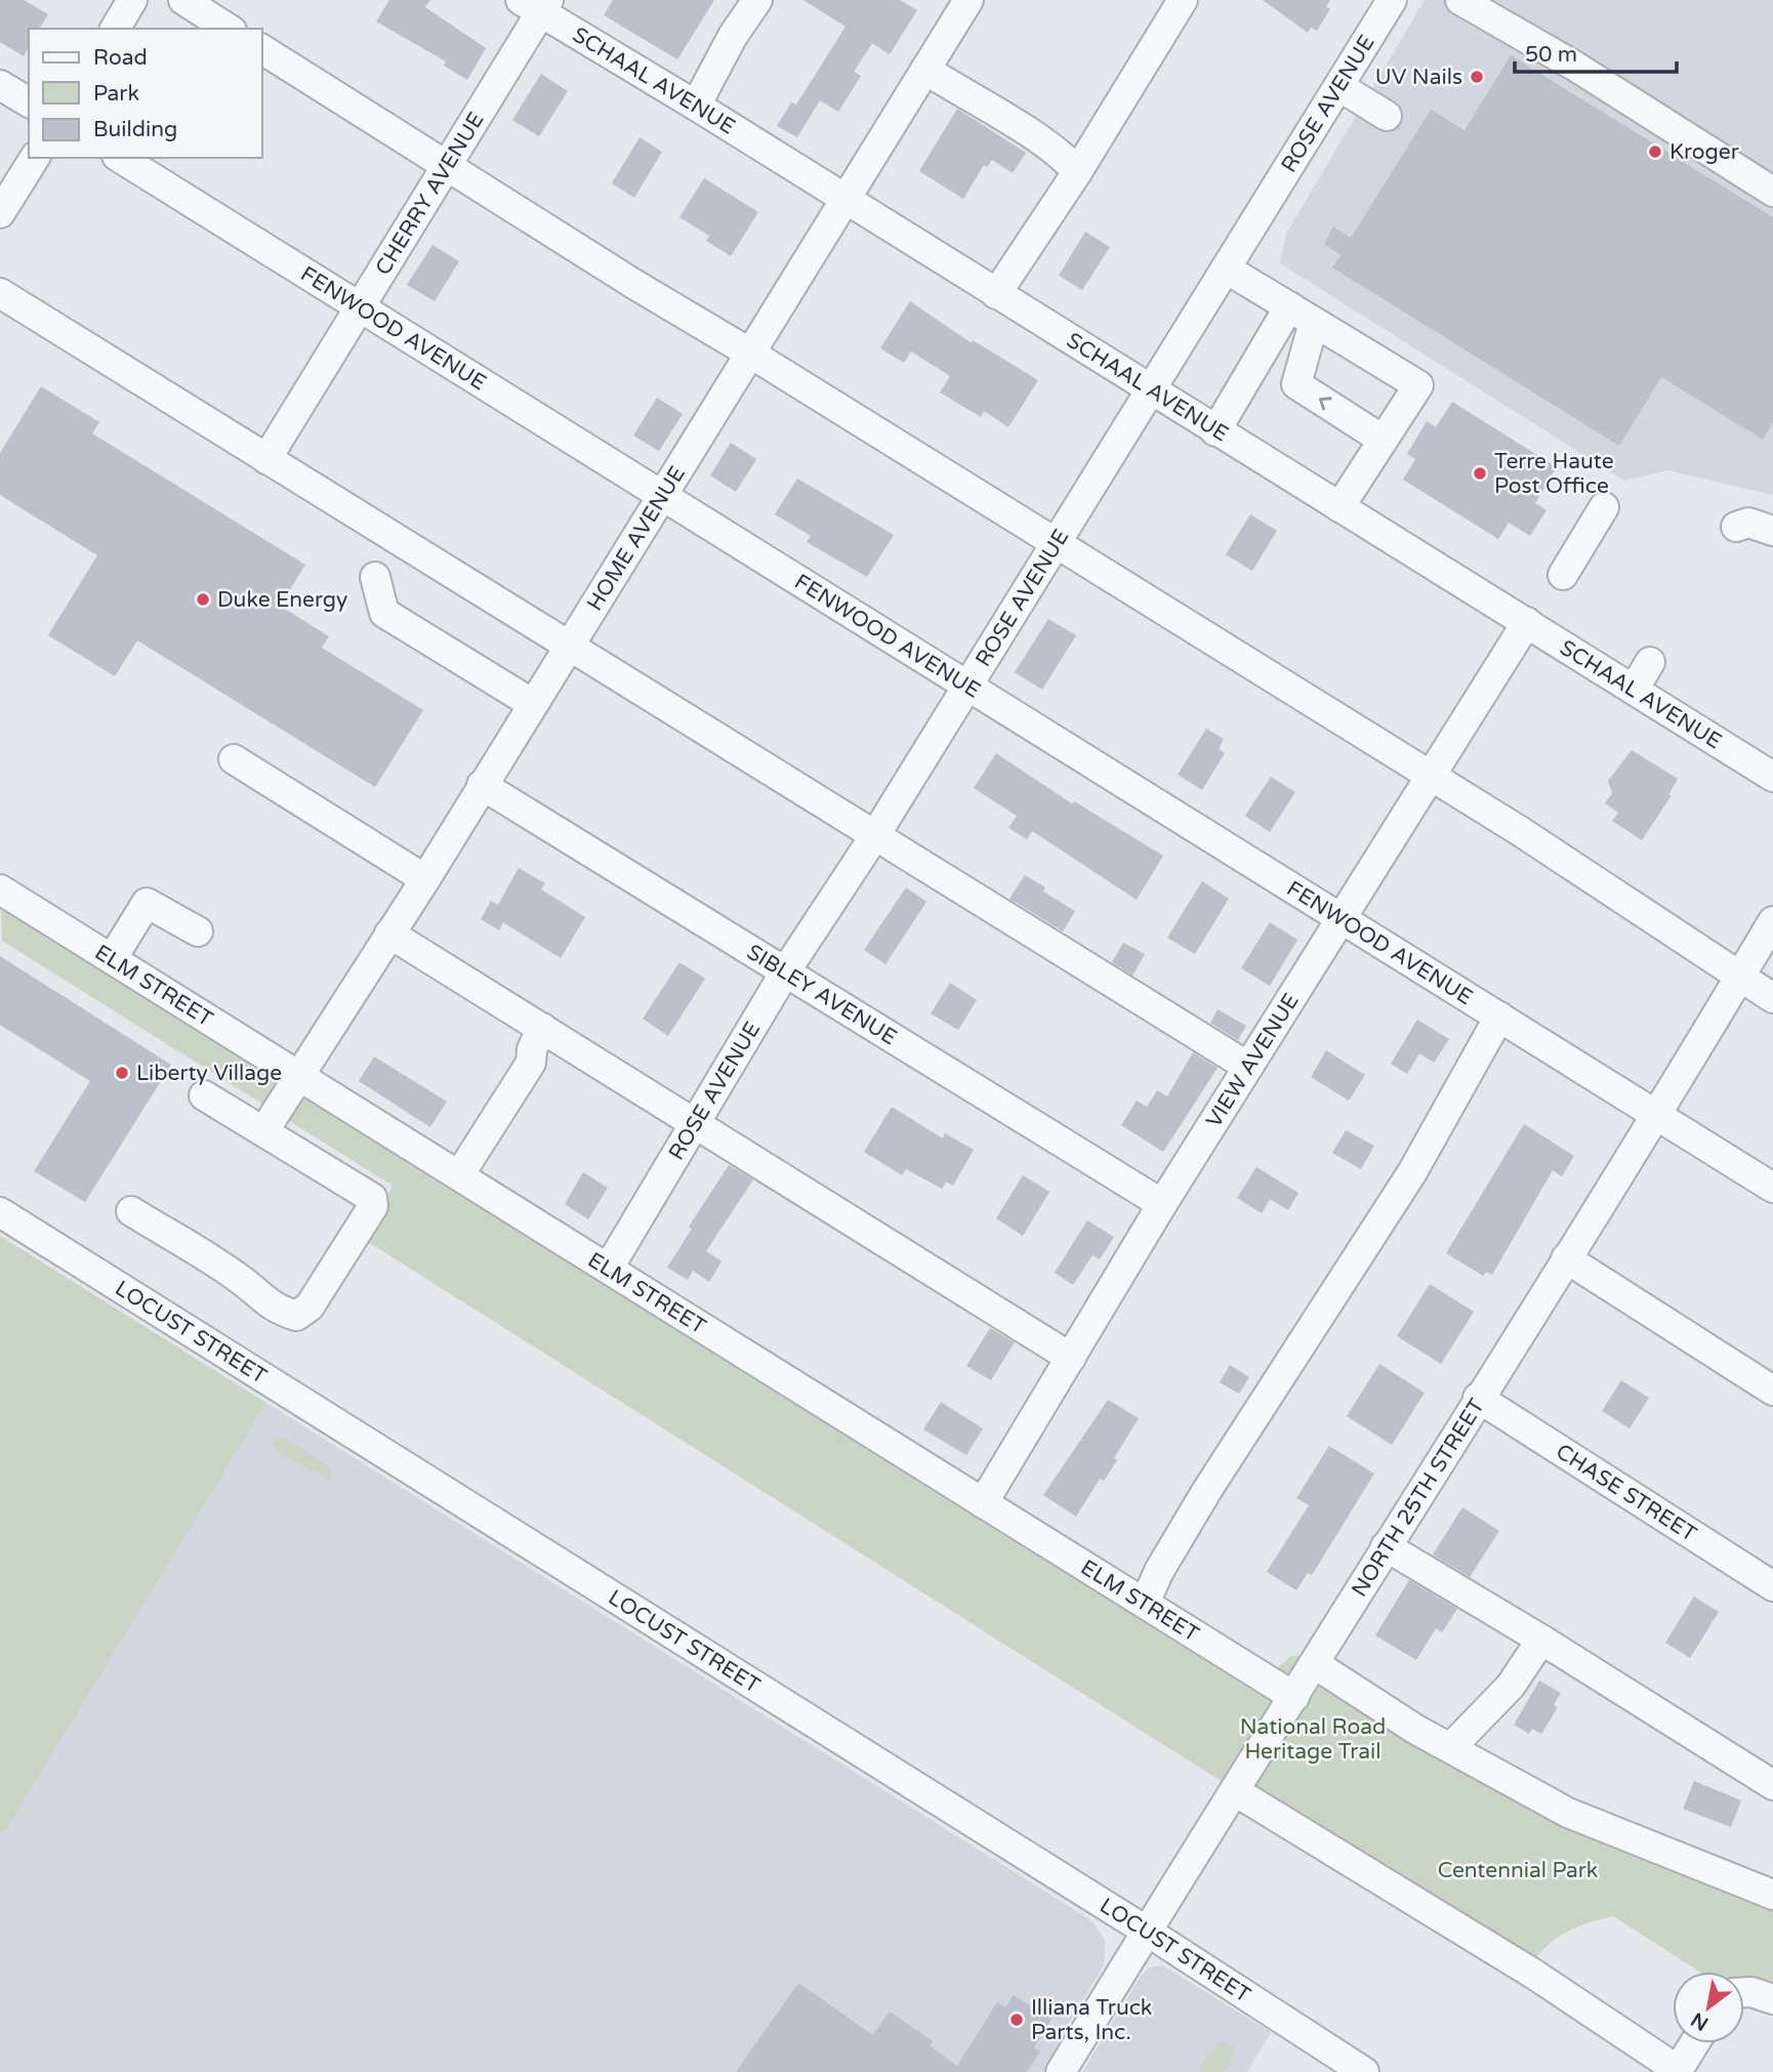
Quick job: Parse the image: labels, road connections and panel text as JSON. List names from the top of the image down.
{
  "streets": {
    "street": [
      "SCHAAL AVENUE",
      "ROSE AVENUE",
      "CHERRY AVENUE",
      "FENWOOD AVENUE",
      "HOME AVENUE",
      "ELM STREET",
      "SIBLEY AVENUE",
      "VIEW AVENUE",
      "LOCUST STREET",
      "CHASE STREET",
      "NORTH 25TH STREET"
    ]
  },
  "crossings": [
    ["SCHAAL AVENUE", "ROSE AVENUE"],
    ["SCHAAL AVENUE", "CHERRY AVENUE"],
    ["SCHAAL AVENUE", "HOME AVENUE"],
    ["SCHAAL AVENUE", "VIEW AVENUE"],
    ["ROSE AVENUE", "FENWOOD AVENUE"],
    ["ROSE AVENUE", "ELM STREET"],
    ["ROSE AVENUE", "SIBLEY AVENUE"],
    ["CHERRY AVENUE", "FENWOOD AVENUE"],
    ["FENWOOD AVENUE", "HOME AVENUE"],
    ["FENWOOD AVENUE", "VIEW AVENUE"],
    ["FENWOOD AVENUE", "NORTH 25TH STREET"],
    ["HOME AVENUE", "ELM STREET"],
    ["HOME AVENUE", "SIBLEY AVENUE"],
    ["ELM STREET", "VIEW AVENUE"],
    ["ELM STREET", "NORTH 25TH STREET"],
    ["SIBLEY AVENUE", "VIEW AVENUE"],
    ["LOCUST STREET", "NORTH 25TH STREET"],
    ["CHASE STREET", "NORTH 25TH STREET"]
  ],
  "parks": ["National Road Heritage Trail", "Centennial Park"],
  "places": [
    "UV Nails",
    "Kroger",
    "Terre Haute Post Office",
    "Duke Energy",
    "Liberty Village",
    "Illiana Truck Parts, Inc."
  ],
  "legend": ["Road", "Park", "Building"],
  "scale_bar": "50 m",
  "north": "bottom left"
}
